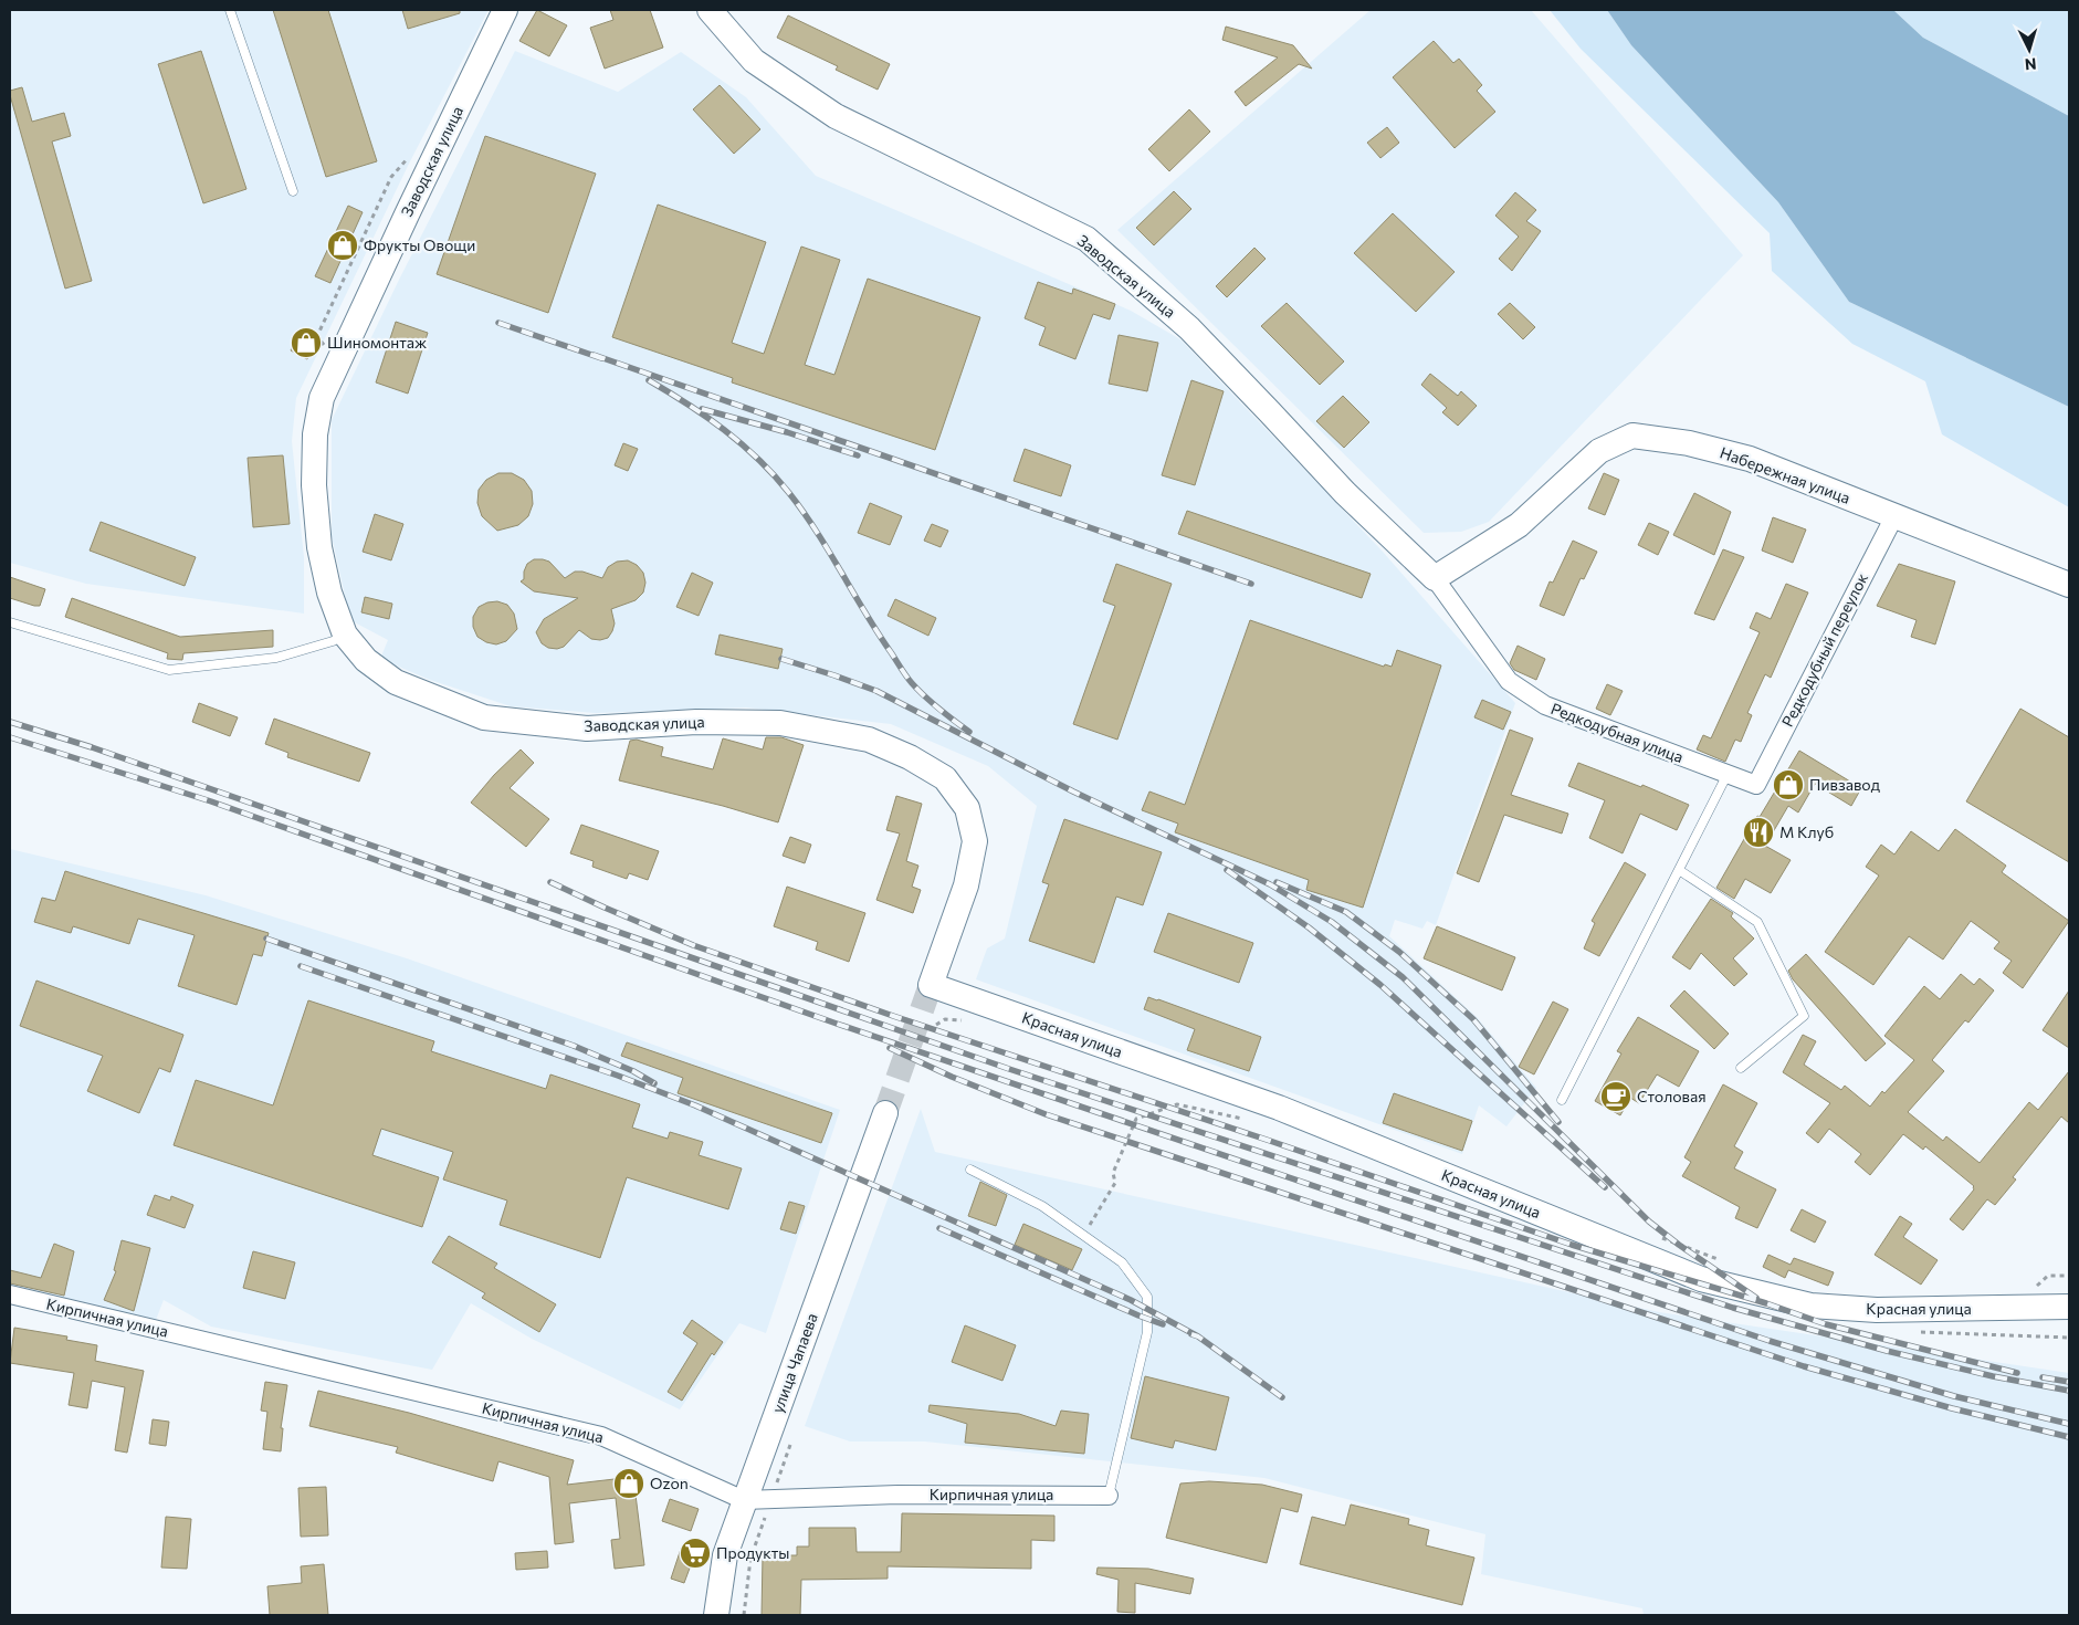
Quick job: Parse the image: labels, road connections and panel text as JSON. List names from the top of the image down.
{
  "streets": {
    "main road": [
      "Заводская улица",
      "Набережная улица",
      "Красная улица",
      "улица Чапаева"
    ],
    "street": ["Редкодубный переулок", "Редкодубная улица", "Кирпичная улица"]
  },
  "crossings": [
    ["Заводская улица", "Набережная улица"],
    ["Заводская улица", "Редкодубная улица"],
    ["Заводская улица", "Красная улица"],
    ["Набережная улица", "Редкодубный переулок"],
    ["Набережная улица", "Редкодубная улица"],
    ["Редкодубный переулок", "Редкодубная улица"],
    ["Кирпичная улица", "улица Чапаева"]
  ],
  "places": {
    "shop": [
      "Фрукты Овощи",
      "Шиномонтаж",
      "Пивзавод",
      "Ozon"
    ],
    "restaurant": ["М Клуб"],
    "cafe": ["Столовая"],
    "supermarket": ["Продукты"]
  },
  "north": "bottom"
}
